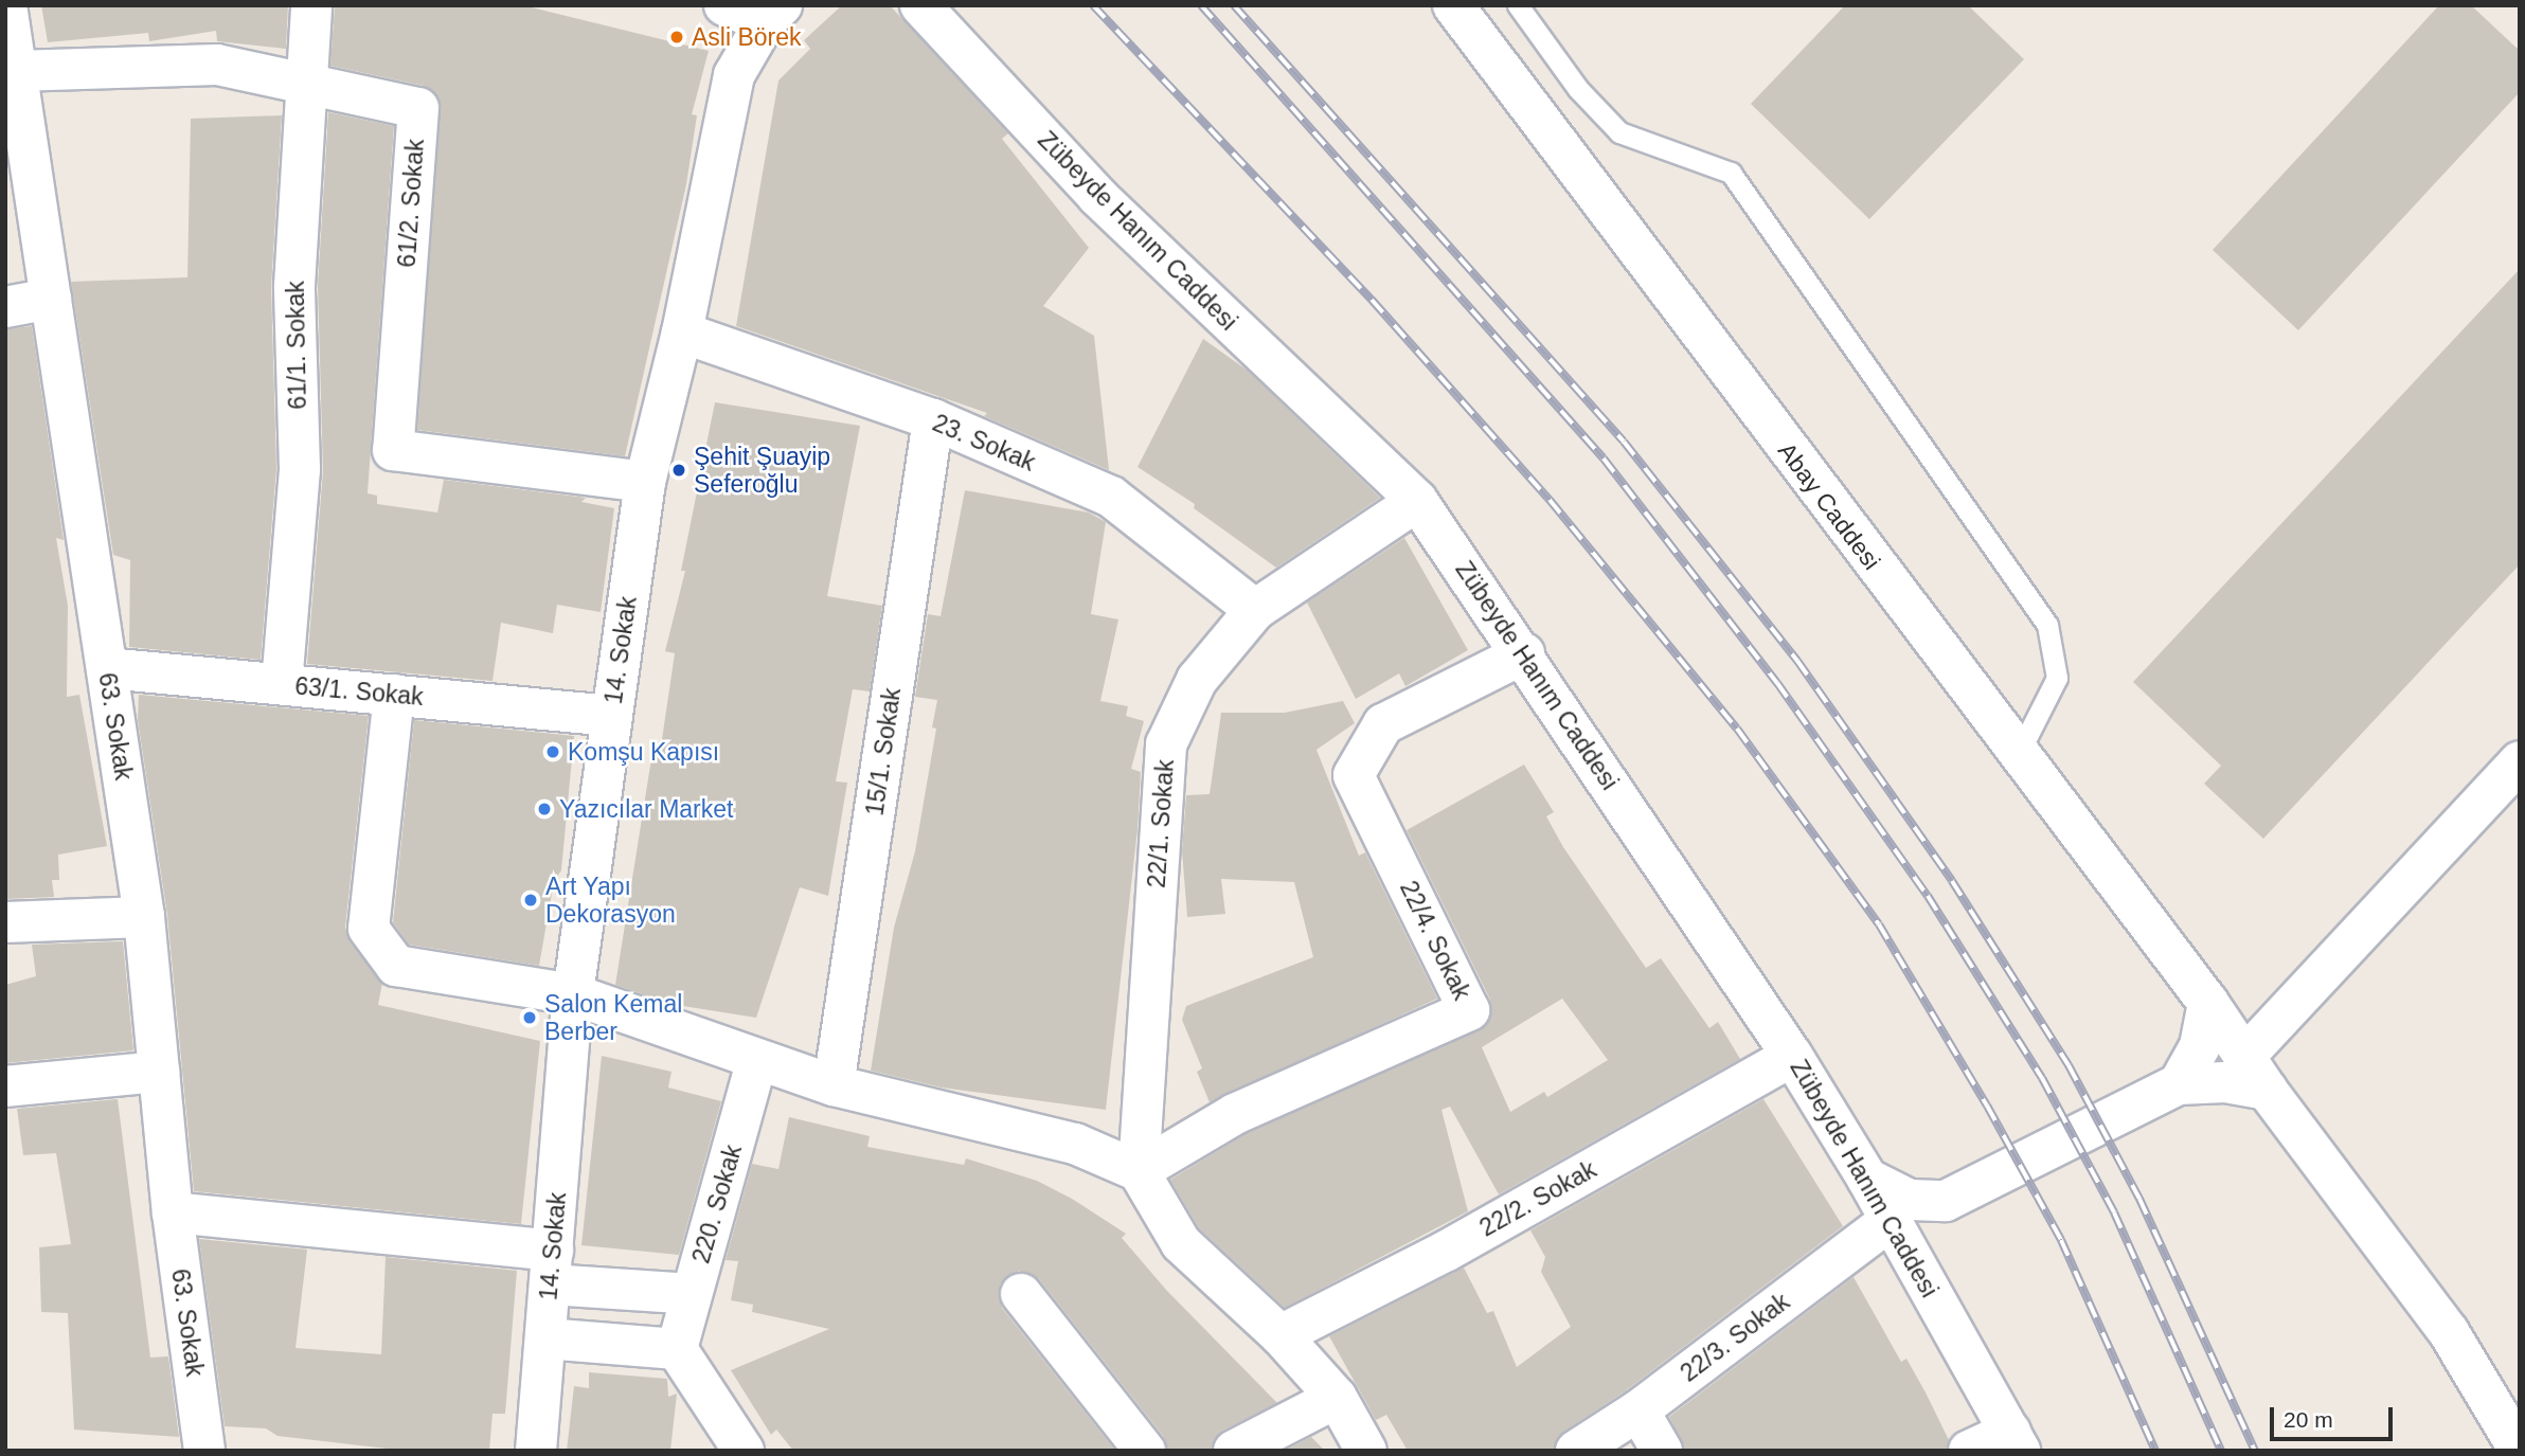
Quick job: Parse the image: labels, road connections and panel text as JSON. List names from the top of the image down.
{
  "streets": {
    "street": [
      "61/2. Sokak",
      "Zübeyde Hanım Caddesi",
      "61/1. Sokak",
      "23. Sokak",
      "Abay Caddesi",
      "14. Sokak",
      "63/1. Sokak",
      "63. Sokak",
      "15/1. Sokak",
      "22/1. Sokak",
      "22/4. Sokak",
      "22/2. Sokak",
      "220. Sokak",
      "22/3. Sokak"
    ]
  },
  "crossings": [
    ["61/2. Sokak", "61/1. Sokak"],
    ["61/2. Sokak", "14. Sokak"],
    ["61/2. Sokak", "63. Sokak"],
    ["Zübeyde Hanım Caddesi", "22/1. Sokak"],
    ["Zübeyde Hanım Caddesi", "22/4. Sokak"],
    ["Zübeyde Hanım Caddesi", "22/2. Sokak"],
    ["Zübeyde Hanım Caddesi", "22/3. Sokak"],
    ["61/1. Sokak", "63/1. Sokak"],
    ["23. Sokak", "14. Sokak"],
    ["23. Sokak", "15/1. Sokak"],
    ["23. Sokak", "22/1. Sokak"],
    ["14. Sokak", "63/1. Sokak"],
    ["63/1. Sokak", "63. Sokak"],
    ["22/1. Sokak", "22/4. Sokak"]
  ],
  "places": [
    "Asli Börek",
    "Şehit Şuayip Seferoğlu",
    "Komşu Kapısı",
    "Yazıcılar Market",
    "Art Yapı Dekorasyon",
    "Salon Kemal Berber"
  ],
  "scale_bar": "20 m"
}
